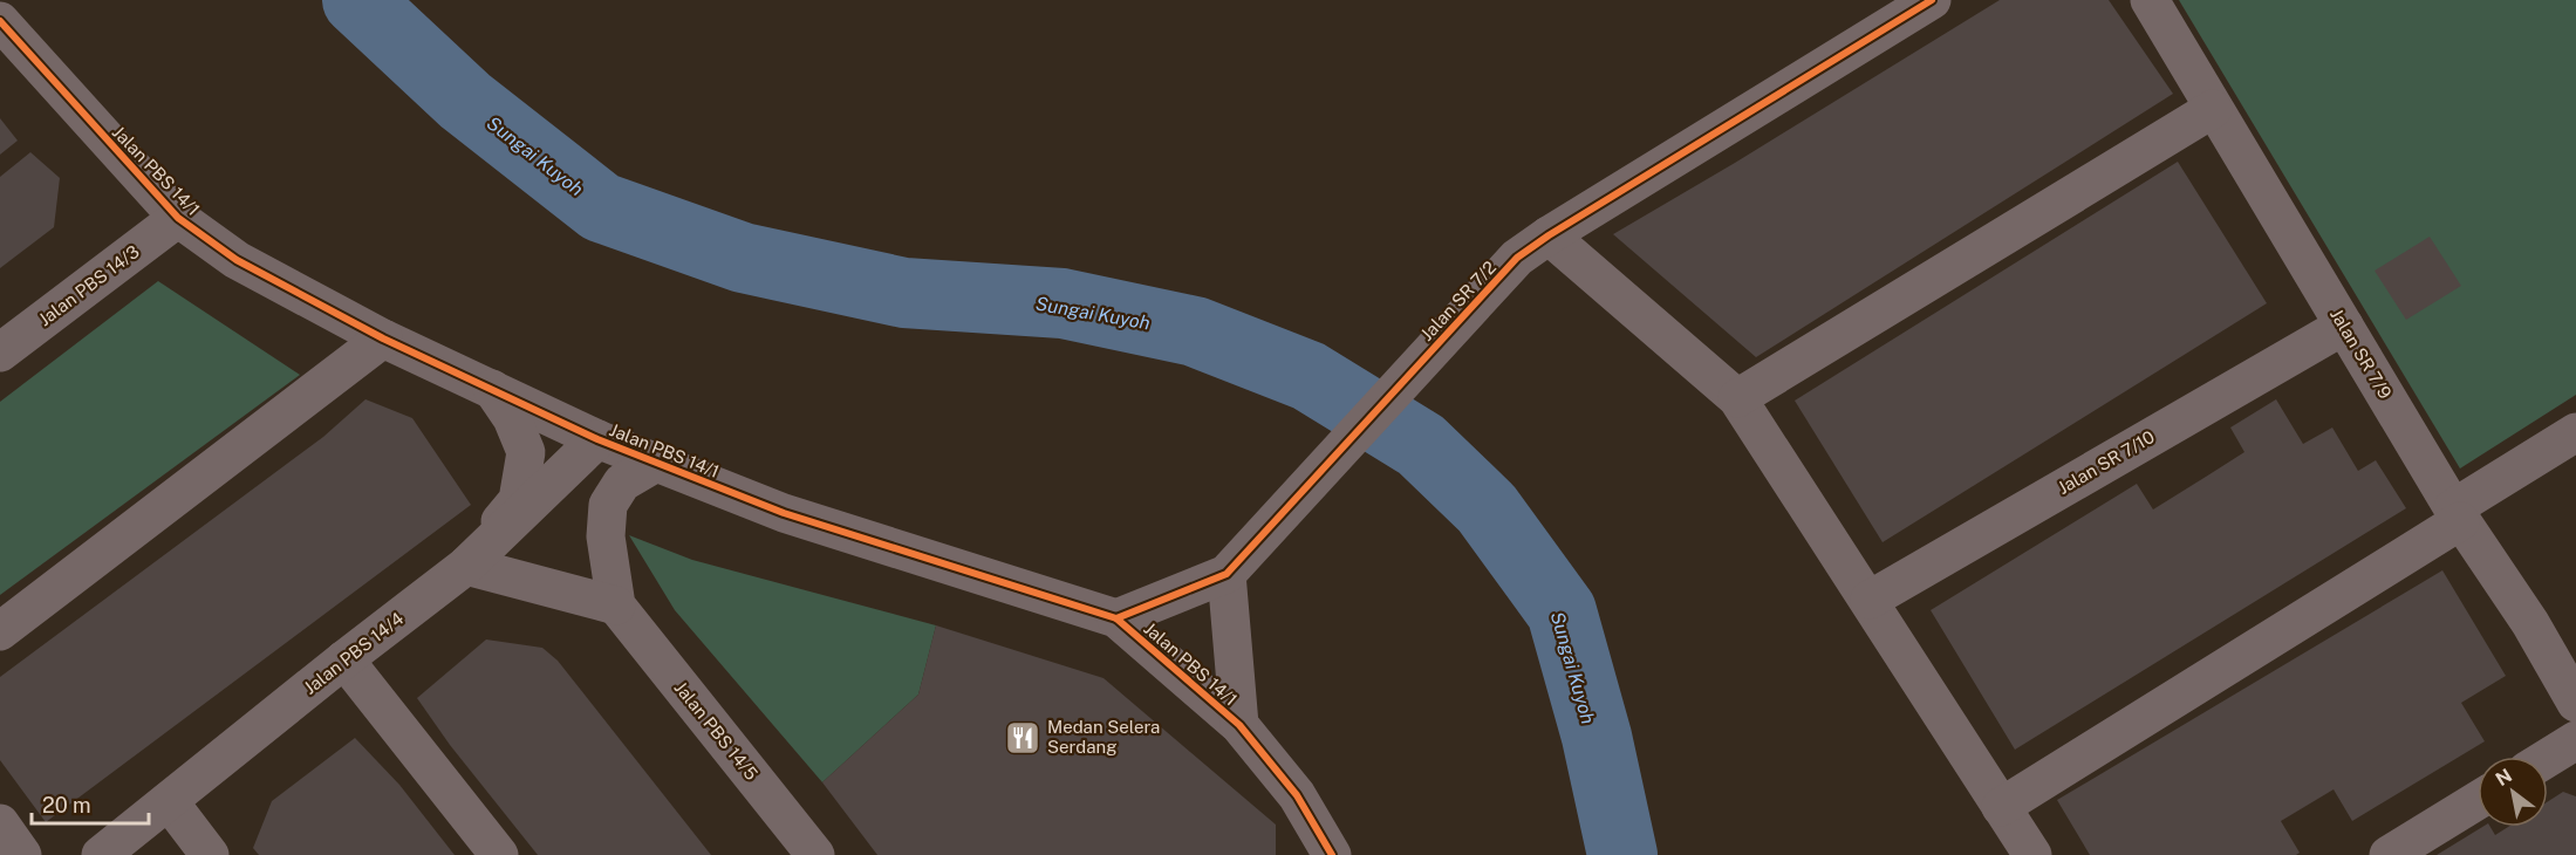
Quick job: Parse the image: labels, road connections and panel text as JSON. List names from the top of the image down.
{
  "streets": {
    "street": [
      "Jalan PBS 14/1",
      "Jalan PBS 14/3",
      "Jalan SR 7/2",
      "Jalan SR 7/9",
      "Jalan SR 7/10",
      "Jalan PBS 14/4",
      "Jalan PBS 14/5"
    ]
  },
  "crossings": [
    ["Jalan PBS 14/1", "Jalan PBS 14/3"],
    ["Jalan PBS 14/1", "Jalan SR 7/2"],
    ["Jalan PBS 14/1", "Jalan PBS 14/4"],
    ["Jalan PBS 14/1", "Jalan PBS 14/5"],
    ["Jalan SR 7/9", "Jalan SR 7/10"]
  ],
  "water": ["Sungai Kuyoh"],
  "places": {
    "restaurant": ["Medan Selera Serdang"]
  },
  "scale_bar": "20 m",
  "north": "top left"
}
